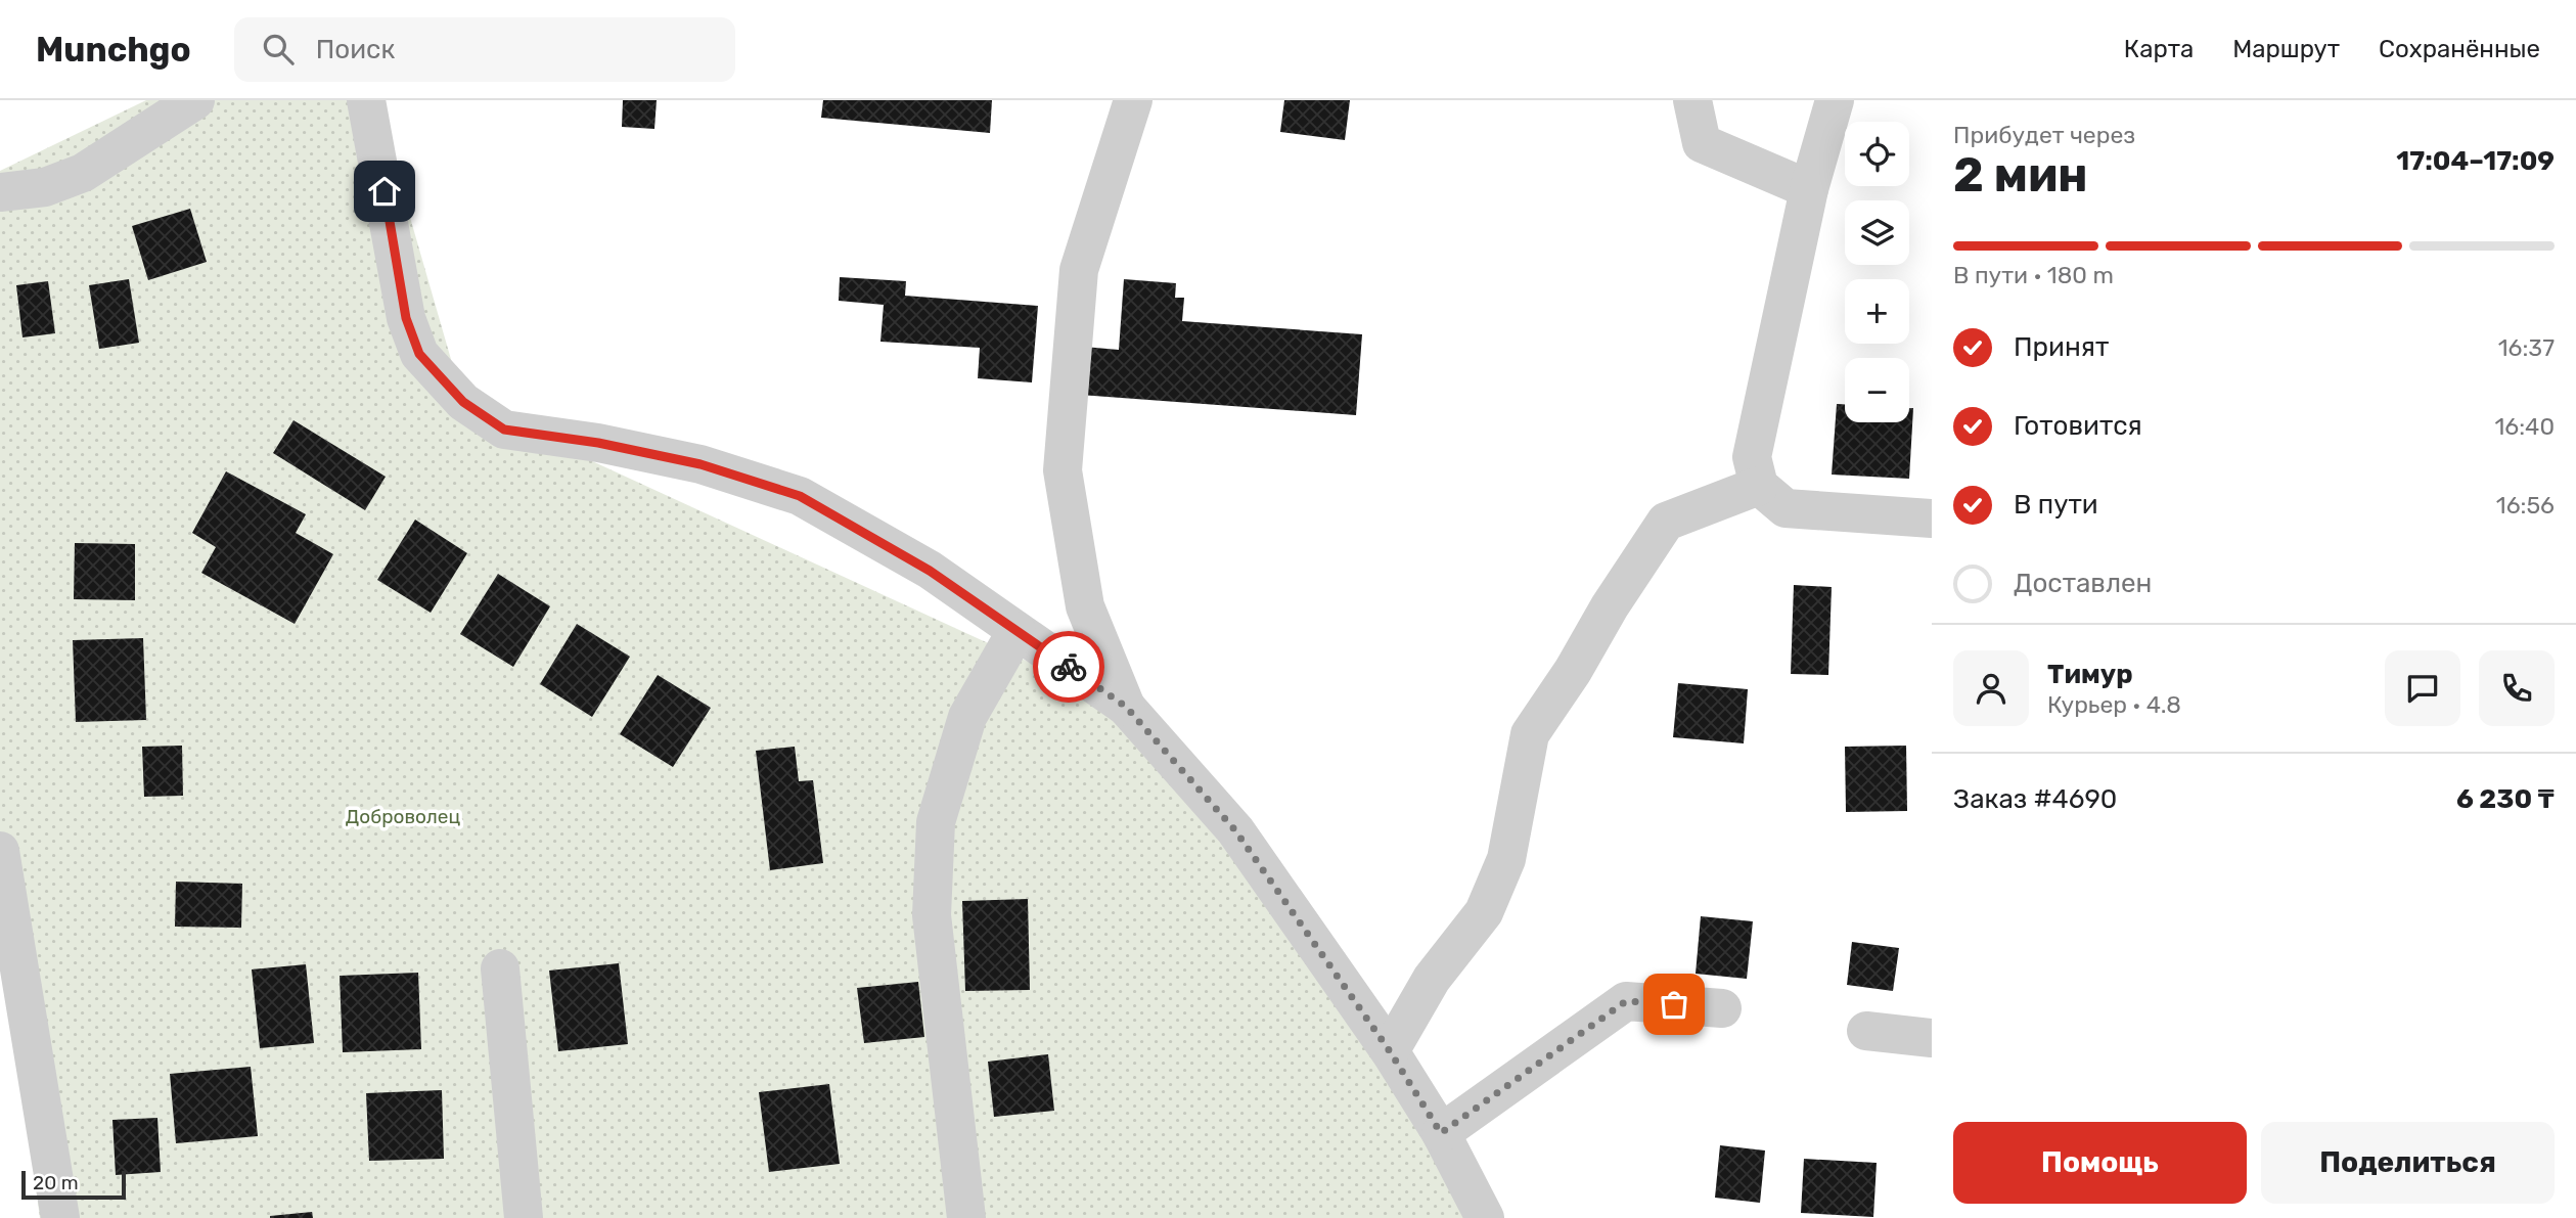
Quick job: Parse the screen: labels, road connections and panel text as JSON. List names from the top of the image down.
{
  "parks": ["Доброволец"],
  "scale_bar": "20 m",
  "page": {
    "header": "Munchgo",
    "search": "Поиск",
    "nav": ["Карта", "Маршрут", "Сохранённые"],
    "heading": ["2 мин", "Прибудет через", "17:04–17:09"],
    "panel": [
      "Тимур",
      "Курьер · 4.8",
      "Заказ #4690",
      "6 230 ₸"
    ],
    "map_buttons": ["+", "−"],
    "bar": "В пути · 180 m",
    "list": [
      ["Принят", "16:37"],
      ["Готовится", "16:40"],
      ["В пути", "16:56"],
      "Доставлен"
    ],
    "buttons": ["Помощь", "Поделиться"],
    "scale": "20 m"
  }
}
